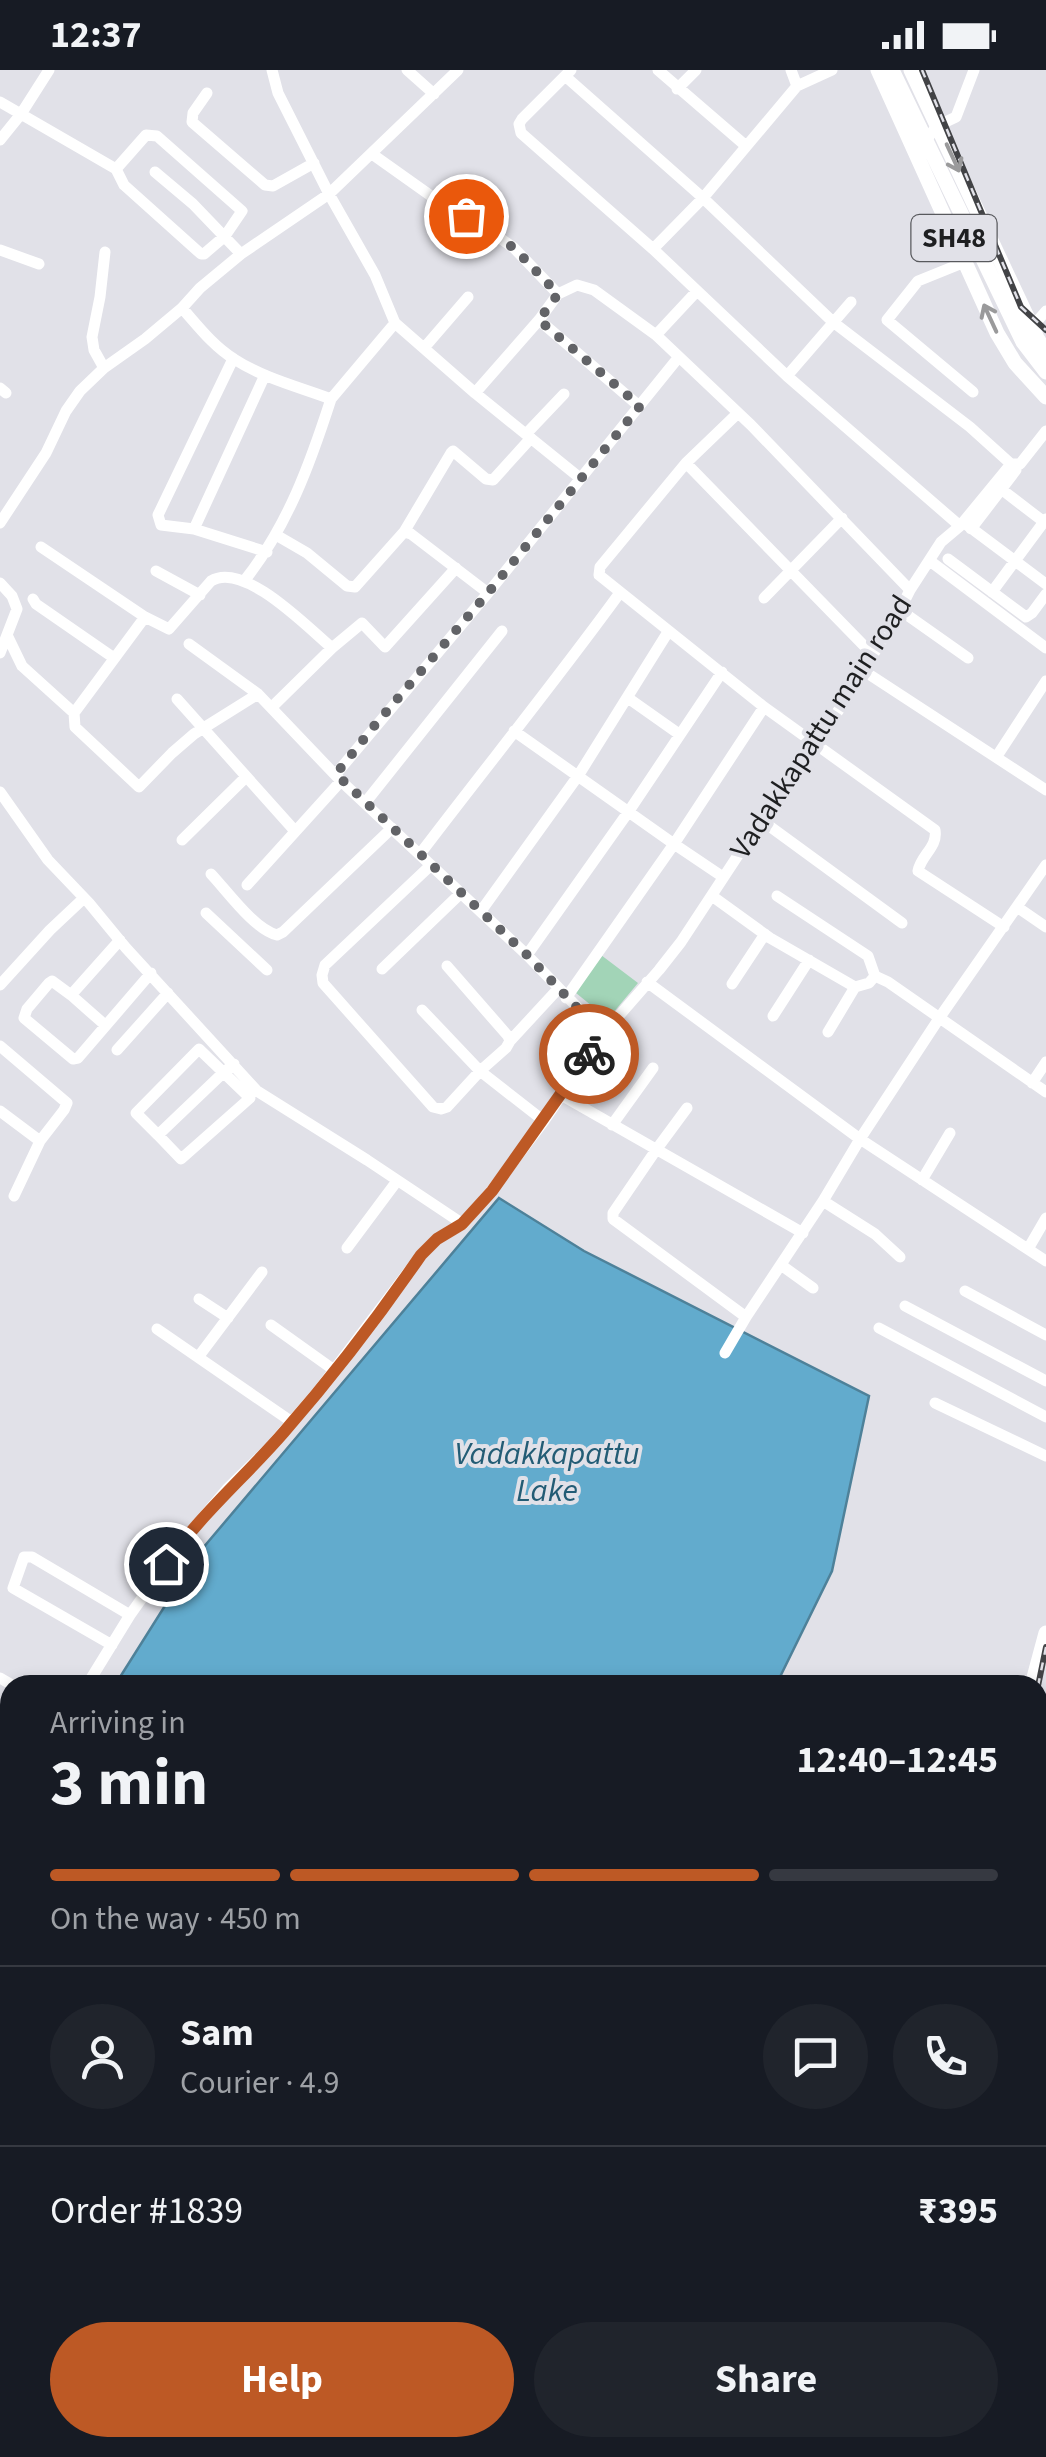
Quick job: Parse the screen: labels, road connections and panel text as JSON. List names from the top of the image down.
{
  "streets": {
    "main road": ["SH48"],
    "street": ["Vadakkapattu main road"]
  },
  "water": ["Vadakkapattu Lake"],
  "page": {
    "status": "12:37",
    "heading": ["3 min", "Arriving in", "12:40–12:45"],
    "panel": [
      "Sam",
      "Courier · 4.9",
      "Order #1839",
      "₹395"
    ],
    "bar": "On the way · 450 m",
    "buttons": ["Help", "Share"]
  }
}
